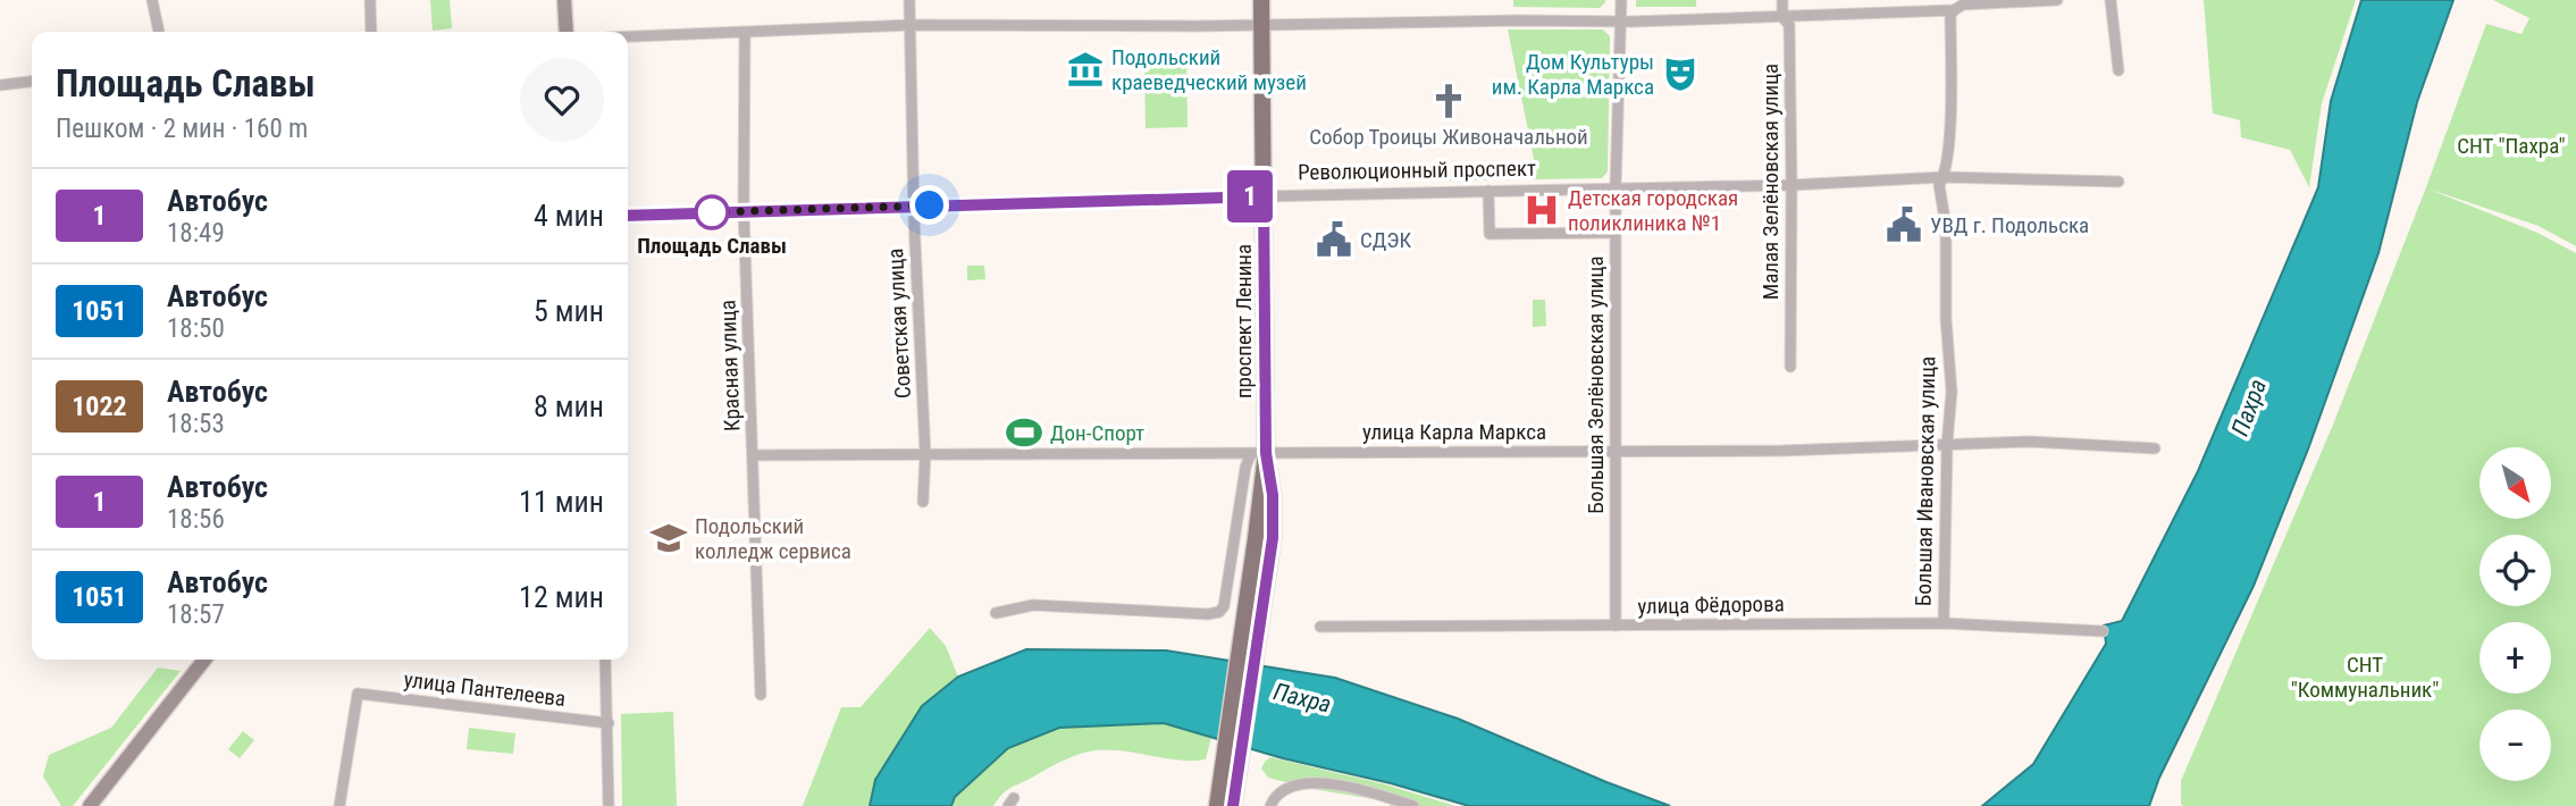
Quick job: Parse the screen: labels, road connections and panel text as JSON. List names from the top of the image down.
{
  "streets": {
    "main road": ["проспект Ленина"],
    "street": [
      "Революционный проспект",
      "Малая Зелёновская улица",
      "Советская улица",
      "Красная улица",
      "Большая Зелёновская улица",
      "улица Карла Маркса",
      "Большая Ивановская улица",
      "улица Фёдорова",
      "улица Пантелеева"
    ]
  },
  "crossings": [
    ["Революционный проспект", "Малая Зелёновская улица"],
    ["Революционный проспект", "проспект Ленина"],
    ["Революционный проспект", "Советская улица"],
    ["Революционный проспект", "Красная улица"],
    ["Революционный проспект", "Большая Зелёновская улица"],
    ["Революционный проспект", "Большая Ивановская улица"],
    ["проспект Ленина", "улица Карла Маркса"],
    ["Советская улица", "улица Карла Маркса"],
    ["Красная улица", "улица Карла Маркса"],
    ["Большая Зелёновская улица", "улица Карла Маркса"],
    ["Большая Зелёновская улица", "улица Фёдорова"],
    ["улица Карла Маркса", "Большая Ивановская улица"],
    ["Большая Ивановская улица", "улица Фёдорова"]
  ],
  "water": ["Пахра"],
  "parks": ["СНТ \"Пахра\"", "СНТ \"Коммунальник\""],
  "places": {
    "museum": ["Подольский краеведческий музей"],
    "theatre": ["Дом Культуры им. Карла Маркса"],
    "church": ["Собор Троицы Живоначальной"],
    "hospital": ["Детская городская поликлиника №1"],
    "other": ["Площадь Славы"],
    "public building": ["УВД г. Подольска", "СДЭК"],
    "sports": ["Дон-Спорт"],
    "school or university": ["Подольский колледж сервиса"]
  },
  "lines": ["bus line 1"],
  "north": "bottom right",
  "page": {
    "on_map": "1",
    "heading": ["Площадь Славы", "Пешком · 2 мин · 160 m"],
    "list": [
      {
        "mark": "1",
        "name": "Автобус",
        "note": "18:49",
        "value": "4 мин"
      },
      {
        "mark": "1051",
        "name": "Автобус",
        "note": "18:50",
        "value": "5 мин"
      },
      {
        "mark": "1022",
        "name": "Автобус",
        "note": "18:53",
        "value": "8 мин"
      },
      {
        "mark": "1",
        "name": "Автобус",
        "note": "18:56",
        "value": "11 мин"
      },
      {
        "mark": "1051",
        "name": "Автобус",
        "note": "18:57",
        "value": "12 мин"
      }
    ],
    "map_buttons": ["+", "−"]
  }
}
